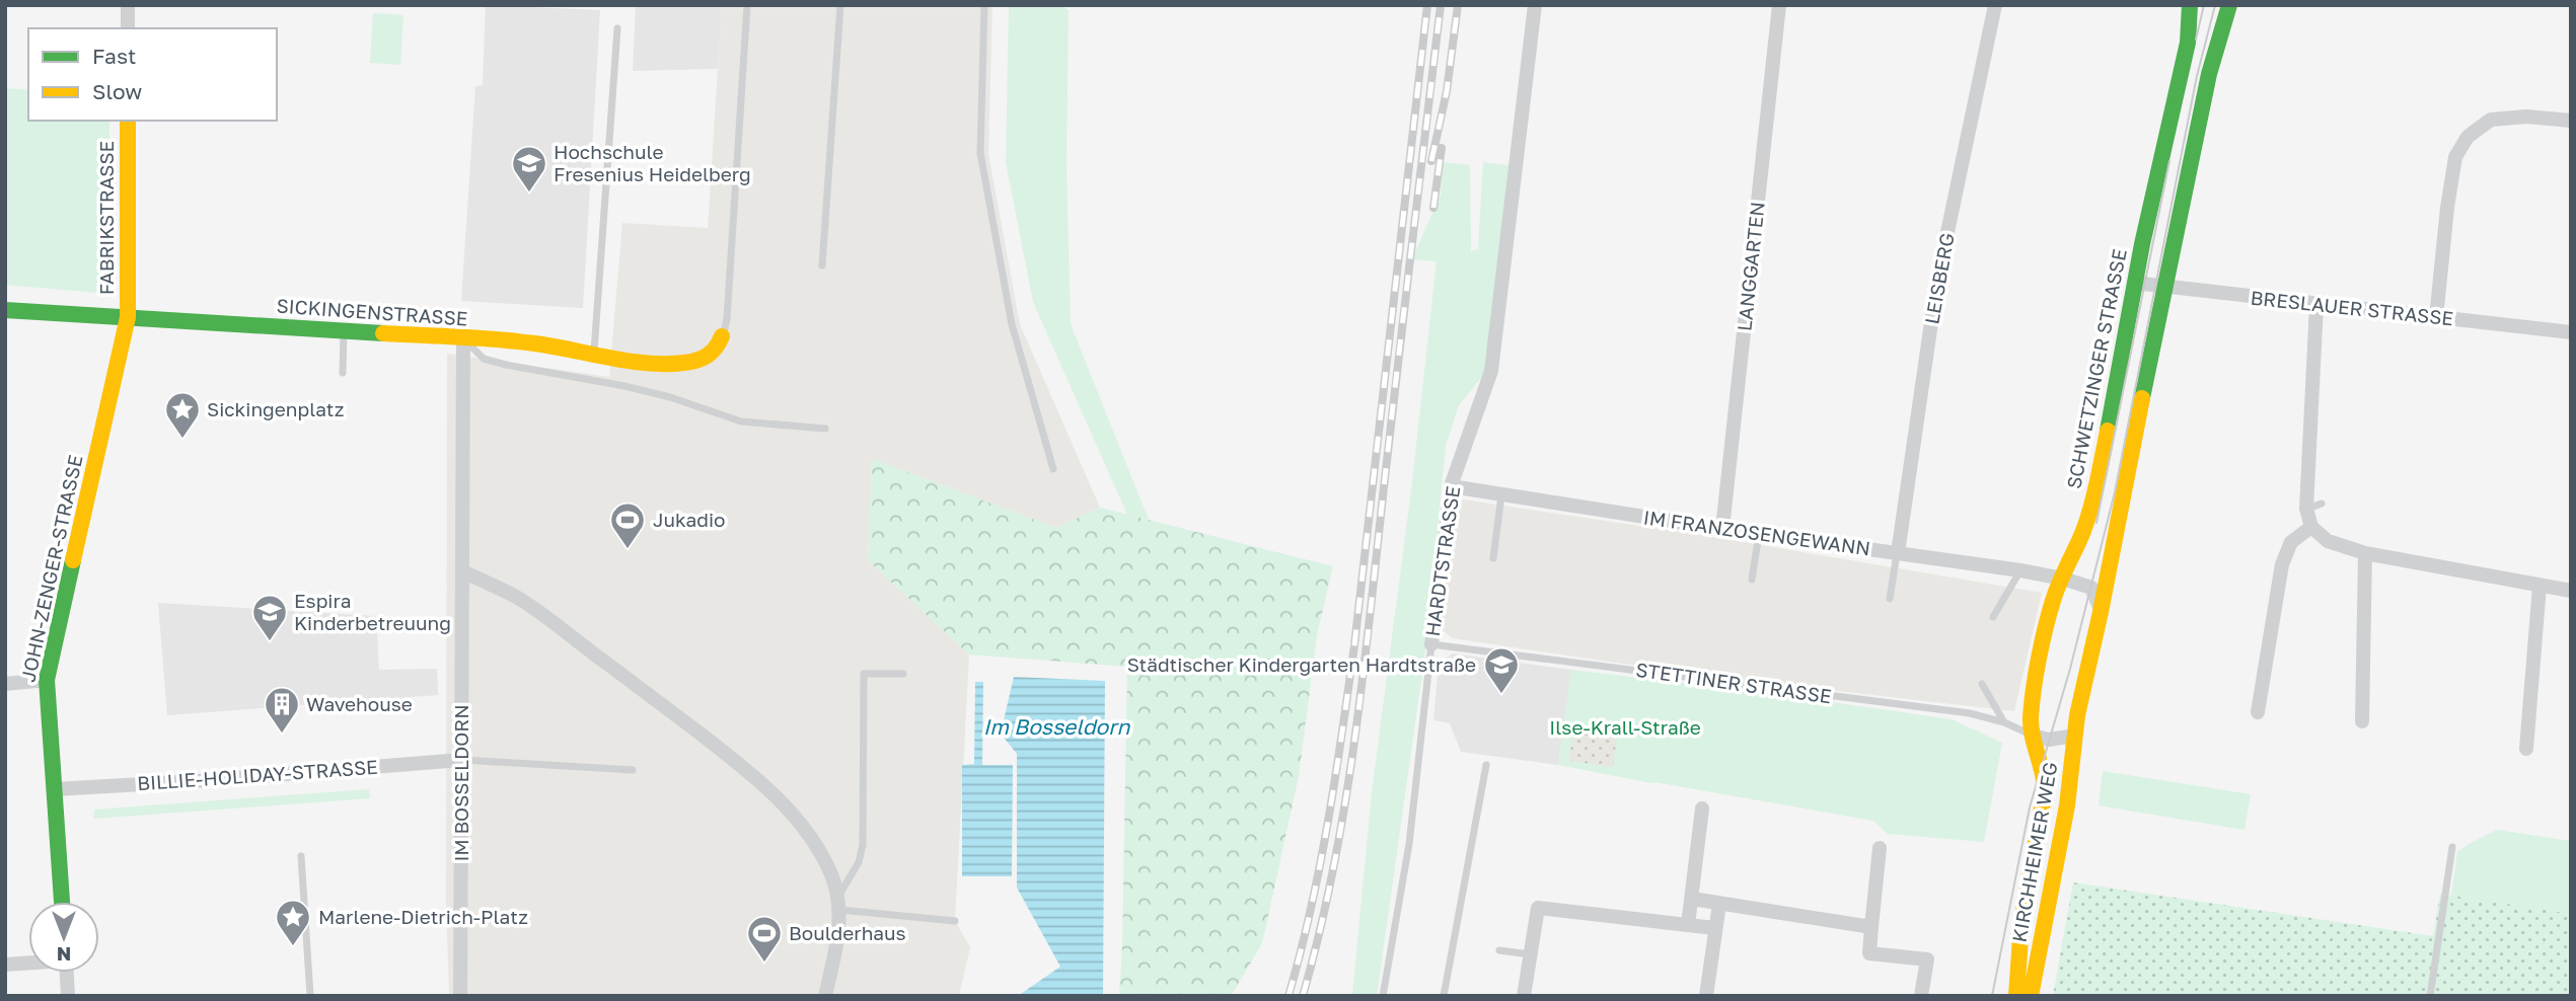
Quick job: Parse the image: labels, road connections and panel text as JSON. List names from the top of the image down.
{
  "streets": {
    "street": [
      "FABRIKSTRASSE",
      "LANGGARTEN",
      "LEISBERG",
      "BRESLAUER STRASSE",
      "SICKINGENSTRASSE",
      "SCHWETZINGER STRASSE",
      "IM FRANZOSENGEWANN",
      "HARDTSTRASSE",
      "JOHN-ZENGER-STRASSE",
      "BILLIE-HOLIDAY-STRASSE",
      "IM BOSSELDORN",
      "KIRCHHEIMER WEG"
    ],
    "lane": ["STETTINER STRASSE"]
  },
  "crossings": [
    ["FABRIKSTRASSE", "SICKINGENSTRASSE"],
    ["FABRIKSTRASSE", "JOHN-ZENGER-STRASSE"],
    ["LANGGARTEN", "IM FRANZOSENGEWANN"],
    ["LEISBERG", "IM FRANZOSENGEWANN"],
    ["BRESLAUER STRASSE", "SCHWETZINGER STRASSE"],
    ["SICKINGENSTRASSE", "JOHN-ZENGER-STRASSE"],
    ["SICKINGENSTRASSE", "IM BOSSELDORN"],
    ["SCHWETZINGER STRASSE", "IM FRANZOSENGEWANN"],
    ["SCHWETZINGER STRASSE", "STETTINER STRASSE"],
    ["SCHWETZINGER STRASSE", "KIRCHHEIMER WEG"],
    ["IM FRANZOSENGEWANN", "HARDTSTRASSE"],
    ["IM FRANZOSENGEWANN", "KIRCHHEIMER WEG"],
    ["HARDTSTRASSE", "STETTINER STRASSE"],
    ["JOHN-ZENGER-STRASSE", "BILLIE-HOLIDAY-STRASSE"],
    ["STETTINER STRASSE", "KIRCHHEIMER WEG"],
    ["BILLIE-HOLIDAY-STRASSE", "IM BOSSELDORN"]
  ],
  "water": ["Im Bosseldorn"],
  "parks": ["Ilse-Krall-Straße"],
  "places": {
    "school or university": ["Hochschule Fresenius Heidelberg", "Espira Kinderbetreuung", "Städtischer Kindergarten Hardtstraße"],
    "place": ["Sickingenplatz", "Marlene-Dietrich-Platz"],
    "sports": ["Jukadio", "Boulderhaus"],
    "building": ["Wavehouse"]
  },
  "legend": ["Fast", "Slow"],
  "north": "bottom"
}
